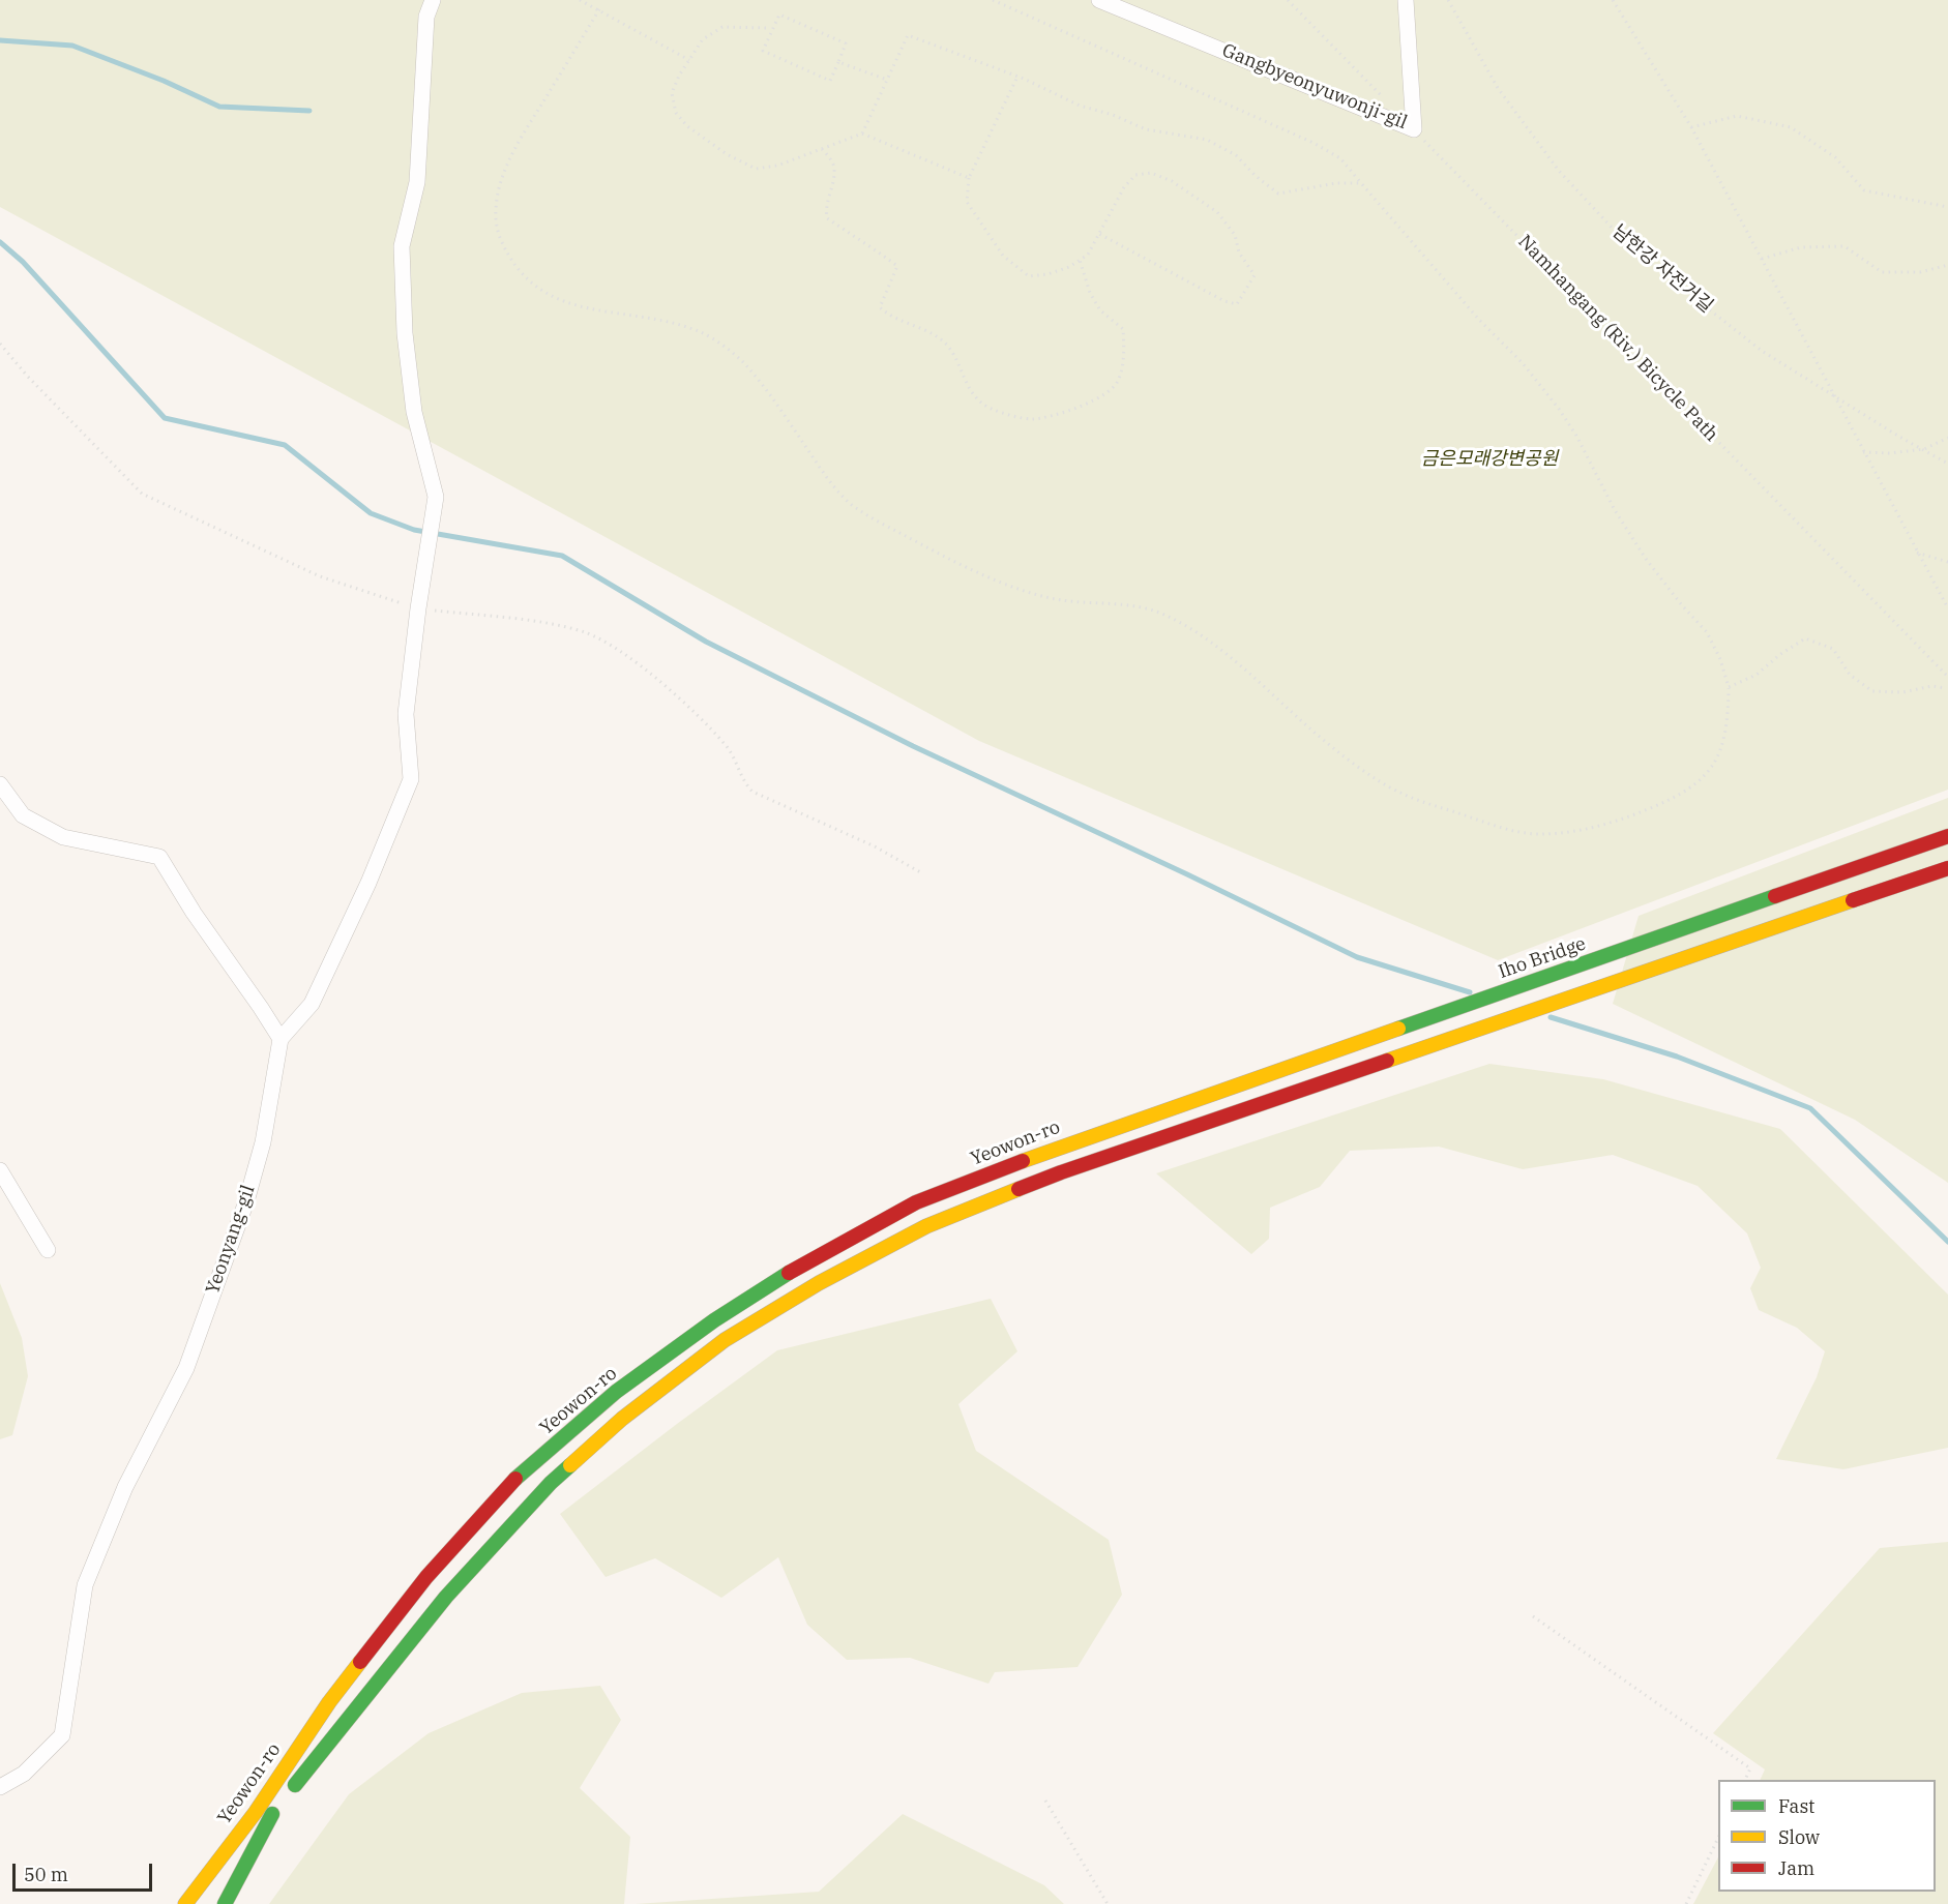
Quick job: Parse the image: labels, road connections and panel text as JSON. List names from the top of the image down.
{
  "streets": {
    "highway": ["Iho Bridge", "Yeowon-ro"],
    "street": ["Gangbyeonyuwonji-gil", "Yeonyang-gil"],
    "path": ["남한강 자전거길", "Namhangang (Riv.) Bicycle Path"]
  },
  "crossings": [
    ["Gangbyeonyuwonji-gil", "Namhangang (Riv.) Bicycle Path"],
    ["Iho Bridge", "Yeowon-ro"]
  ],
  "parks": ["금은모래강변공원"],
  "legend": ["Fast", "Slow", "Jam"],
  "scale_bar": "50 m"
}
